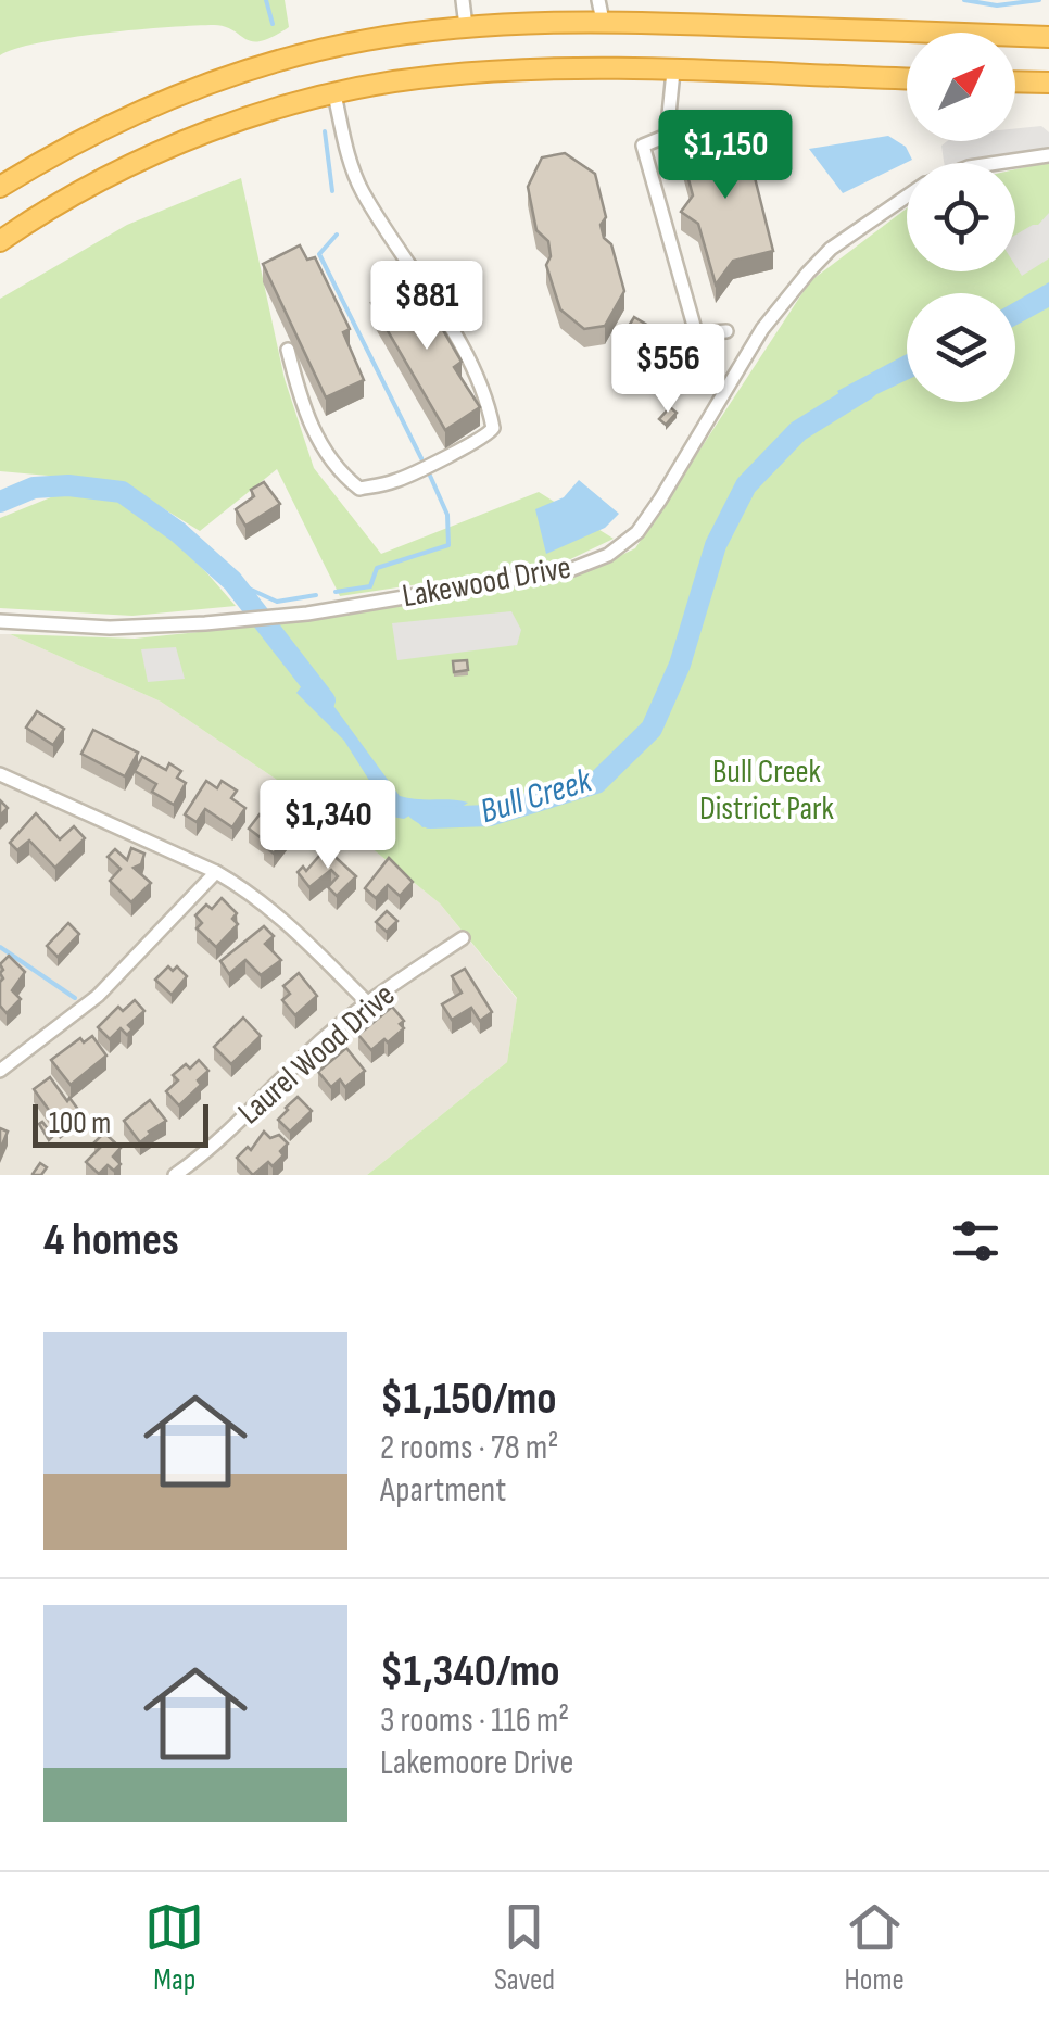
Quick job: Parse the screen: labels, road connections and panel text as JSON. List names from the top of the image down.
{
  "streets": {
    "street": ["Lakewood Drive", "Laurel Wood Drive"]
  },
  "water": ["Bull Creek"],
  "parks": ["Bull Creek District Park"],
  "scale_bar": "100 m",
  "north": "top right",
  "page": {
    "price": [
      "$1,150",
      "$881",
      "$556",
      "$1,340"
    ],
    "scale": "100 m",
    "heading": "4 homes",
    "list": [
      {
        "name": "$1,150/mo",
        "note": "2 rooms · 78 m² · Apartment"
      },
      {
        "name": "$1,340/mo",
        "note": "3 rooms · 116 m² · Lakemoore Drive"
      }
    ],
    "tabs": ["Map", "Saved", "Home"]
  }
}
